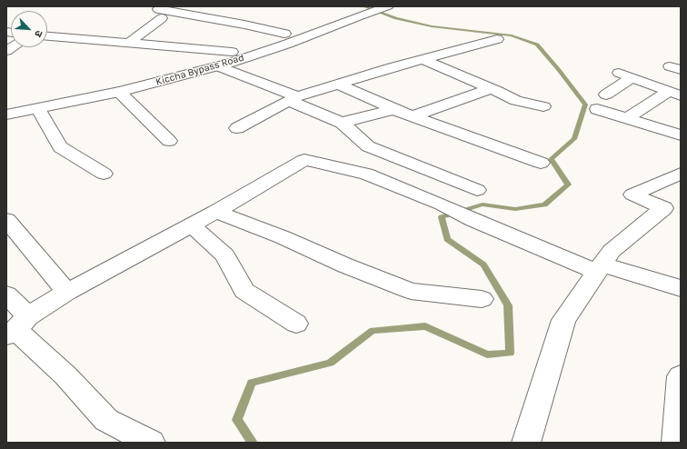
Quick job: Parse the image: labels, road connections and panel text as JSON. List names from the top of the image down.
{
  "streets": {
    "street": ["Kiccha Bypass Road"]
  },
  "north": "bottom right"
}
